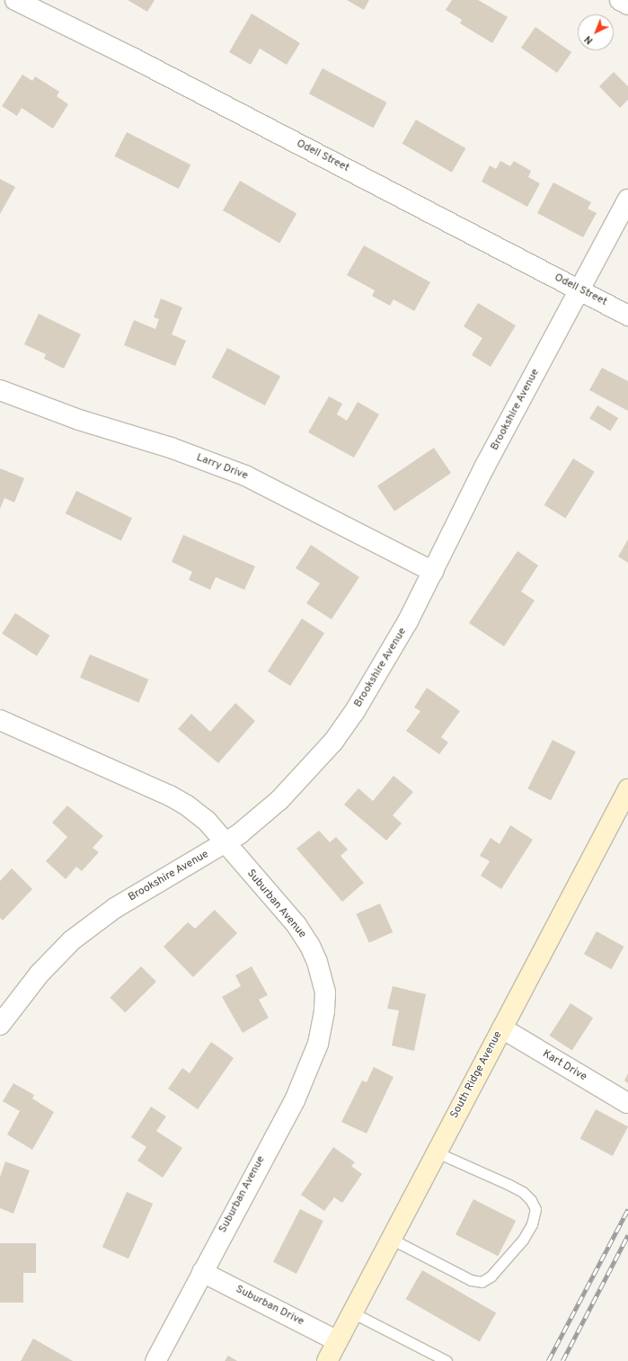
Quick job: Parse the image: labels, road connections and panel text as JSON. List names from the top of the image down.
{
  "streets": {
    "street": [
      "Odell Street",
      "Brookshire Avenue",
      "Larry Drive",
      "Suburban Avenue",
      "Kart Drive",
      "South Ridge Avenue",
      "Suburban Drive"
    ]
  },
  "crossings": [
    ["Odell Street", "Brookshire Avenue"],
    ["Brookshire Avenue", "Larry Drive"],
    ["Brookshire Avenue", "Suburban Avenue"],
    ["Suburban Avenue", "Suburban Drive"],
    ["Kart Drive", "South Ridge Avenue"],
    ["South Ridge Avenue", "Suburban Drive"]
  ],
  "north": "bottom left"
}
